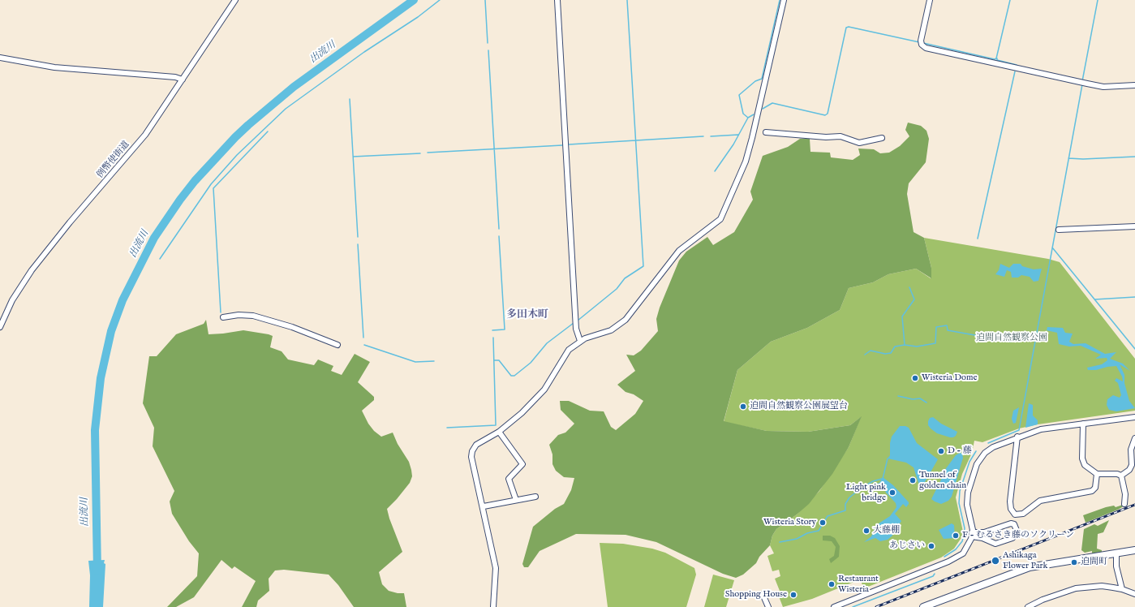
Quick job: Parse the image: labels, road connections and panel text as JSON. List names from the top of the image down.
{
  "streets": {
    "street": ["例幣使街道"]
  },
  "districts": ["多田木町"],
  "water": ["出流川"],
  "parks": ["迫間自然観察公園"],
  "places": [
    "Wisteria Dome",
    "迫間自然観察公園展望台",
    "D - 藤",
    "Tunnel of golden chain",
    "Light pink bridge",
    "Wisteria Story",
    "大藤棚",
    "F - むるさき藤のソクリーン",
    "あじさい",
    "Ashikaga Flower Park",
    "迫間町",
    "Restaurant Wisteria",
    "Shopping House"
  ]
}
